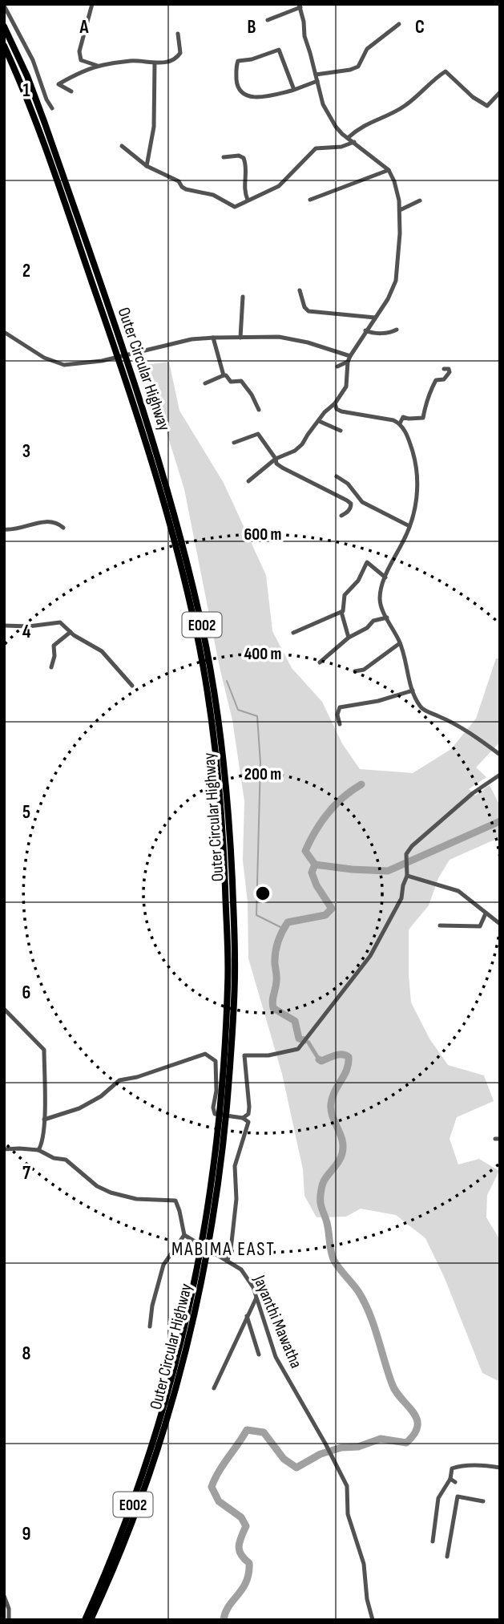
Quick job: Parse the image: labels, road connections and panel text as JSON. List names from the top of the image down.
{
  "streets": {
    "highway": ["Outer Circular Highway", "E002"],
    "street": ["Jayanthi Mawatha"]
  },
  "districts": ["MABIMA EAST"],
  "grid": {
    "columns": ["A", "B", "C"],
    "rows": [
      "1",
      "2",
      "3",
      "4",
      "5",
      "6",
      "7",
      "8",
      "9"
    ]
  },
  "rings": ["600 m", "400 m", "200 m"]
}
